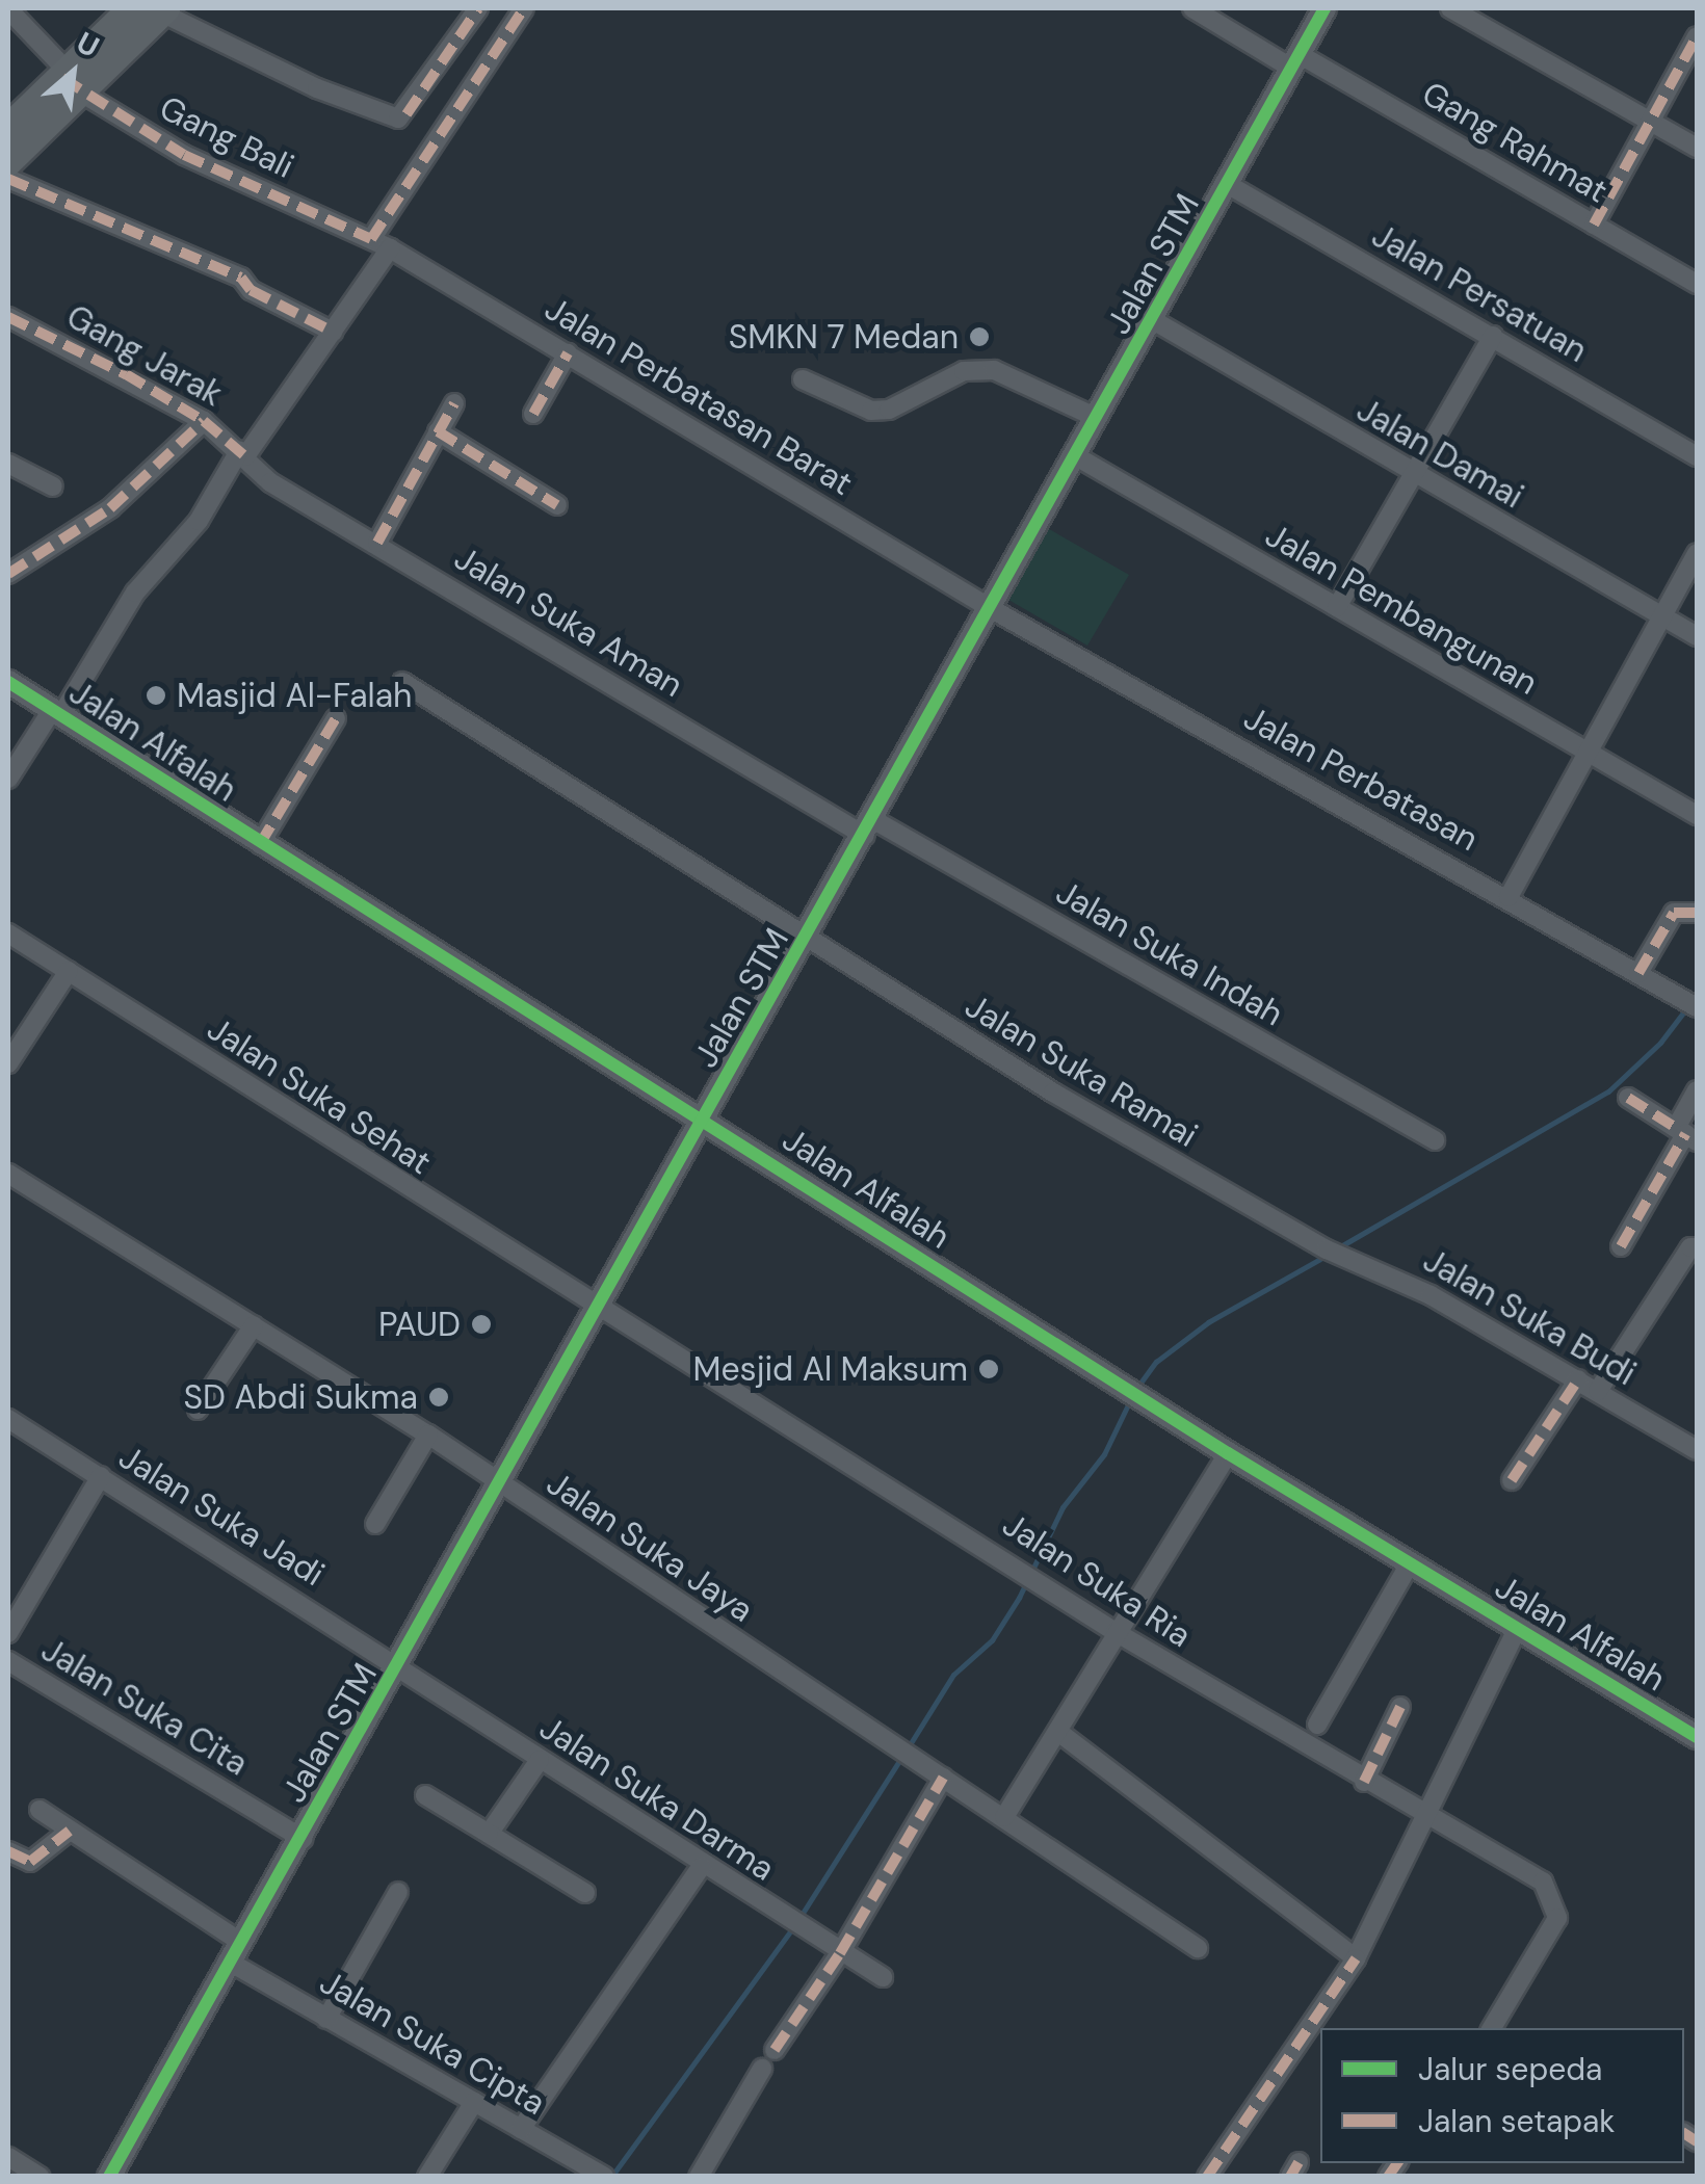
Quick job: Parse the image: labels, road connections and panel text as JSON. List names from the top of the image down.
{
  "streets": {
    "street": [
      "Gang Bali",
      "Gang Rahmat",
      "Jalan STM",
      "Jalan Persatuan",
      "Gang Jarak",
      "Jalan Perbatasan Barat",
      "Jalan Damai",
      "Jalan Pembangunan",
      "Jalan Suka Aman",
      "Jalan Alfalah",
      "Jalan Perbatasan",
      "Jalan Suka Indah",
      "Jalan Suka Ramai",
      "Jalan Suka Sehat",
      "Jalan Suka Budi",
      "Jalan Suka Jadi",
      "Jalan Suka Jaya",
      "Jalan Suka Ria",
      "Jalan Suka Cita",
      "Jalan Suka Darma",
      "Jalan Suka Cipta"
    ]
  },
  "crossings": [
    ["Gang Bali", "Jalan Perbatasan Barat"],
    ["Gang Rahmat", "Jalan STM"],
    ["Jalan STM", "Jalan Persatuan"],
    ["Jalan STM", "Jalan Perbatasan Barat"],
    ["Jalan STM", "Jalan Damai"],
    ["Jalan STM", "Jalan Pembangunan"],
    ["Jalan STM", "Jalan Suka Aman"],
    ["Jalan STM", "Jalan Alfalah"],
    ["Jalan STM", "Jalan Perbatasan"],
    ["Jalan STM", "Jalan Suka Indah"],
    ["Jalan STM", "Jalan Suka Ramai"],
    ["Jalan STM", "Jalan Suka Sehat"],
    ["Jalan STM", "Jalan Suka Jadi"],
    ["Jalan STM", "Jalan Suka Jaya"],
    ["Jalan STM", "Jalan Suka Ria"],
    ["Jalan STM", "Jalan Suka Cita"],
    ["Jalan STM", "Jalan Suka Darma"],
    ["Jalan STM", "Jalan Suka Cipta"],
    ["Gang Jarak", "Jalan Suka Aman"],
    ["Jalan Perbatasan Barat", "Jalan Perbatasan"],
    ["Jalan Suka Aman", "Jalan Suka Indah"],
    ["Jalan Suka Ramai", "Jalan Suka Budi"],
    ["Jalan Suka Sehat", "Jalan Suka Ria"],
    ["Jalan Suka Jadi", "Jalan Suka Darma"]
  ],
  "places": [
    "SMKN 7 Medan",
    "Masjid Al-Falah",
    "PAUD",
    "Mesjid Al Maksum",
    "SD Abdi Sukma"
  ],
  "legend": ["Jalur sepeda", "Jalan setapak"],
  "north": "top right"
}
